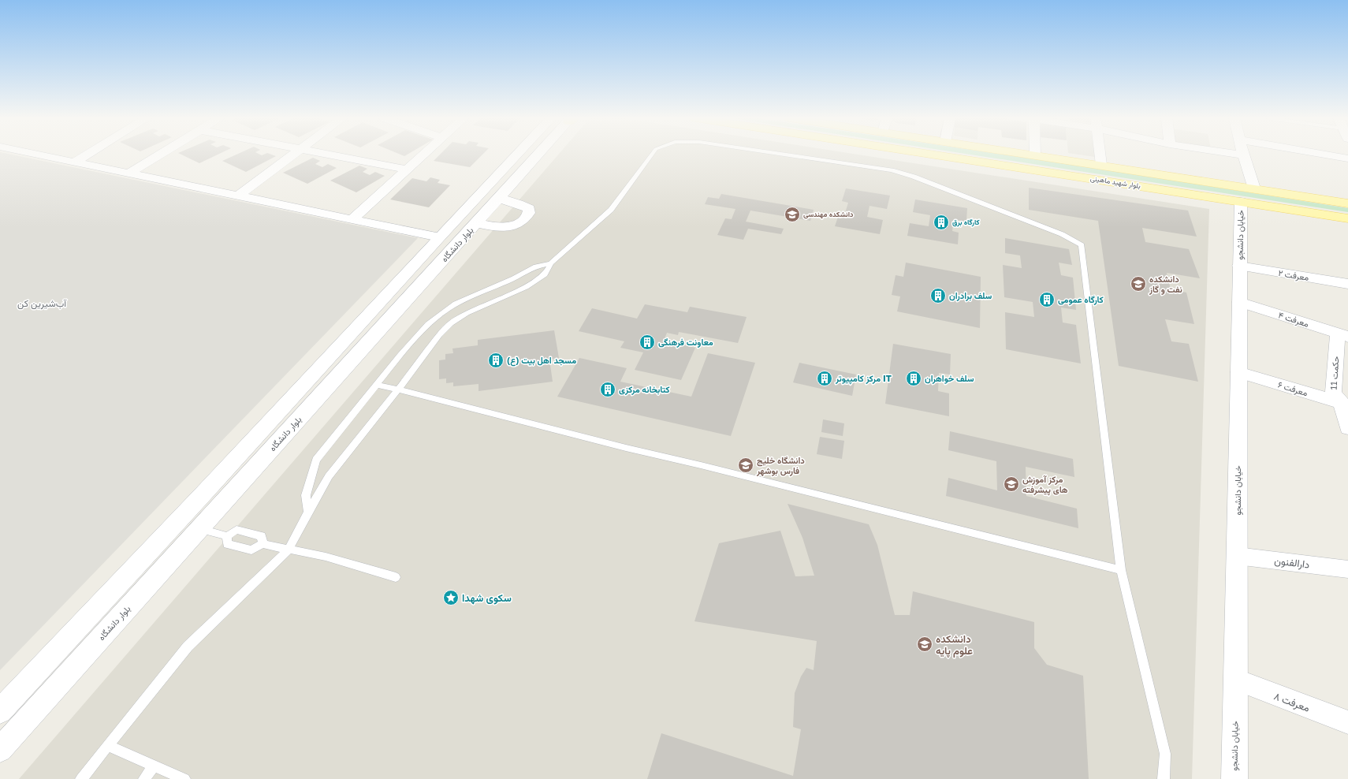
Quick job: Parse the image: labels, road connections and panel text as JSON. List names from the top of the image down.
{
  "streets": {
    "main road": ["بلوار شهید ماهینی"],
    "street": [
      "خیابان دانشجو",
      "بلوار دانشگاه",
      "معرفت ۲",
      "معرفت ۴",
      "حکمت 11",
      "معرفت ۶",
      "دارالفنون",
      "معرفت ۸"
    ]
  },
  "crossings": [
    ["بلوار شهید ماهینی", "خیابان دانشجو"],
    ["خیابان دانشجو", "معرفت ۲"],
    ["خیابان دانشجو", "معرفت ۴"],
    ["خیابان دانشجو", "معرفت ۶"],
    ["خیابان دانشجو", "دارالفنون"],
    ["خیابان دانشجو", "معرفت ۸"],
    ["معرفت ۴", "حکمت 11"],
    ["حکمت 11", "معرفت ۶"]
  ],
  "districts": ["آب‌شیرین کن"],
  "places": {
    "school or university": [
      "دانشکده مهندسی",
      "دانشکده نفت و گاز",
      "دانشگاه خلیج فارس بوشهر",
      "مرکز آموزش های پیشرفته",
      "دانشکده علوم پایه"
    ],
    "building": [
      "کارگاه برق",
      "سلف برادران",
      "کارگاه عمومی",
      "معاونت فرهنگی",
      "مسجد اهل بیت (ع)",
      "مرکز کامپیوتر IT",
      "سلف خواهران",
      "کتابخانه مرکزی"
    ],
    "place": ["سکوی شهدا"]
  }
}
